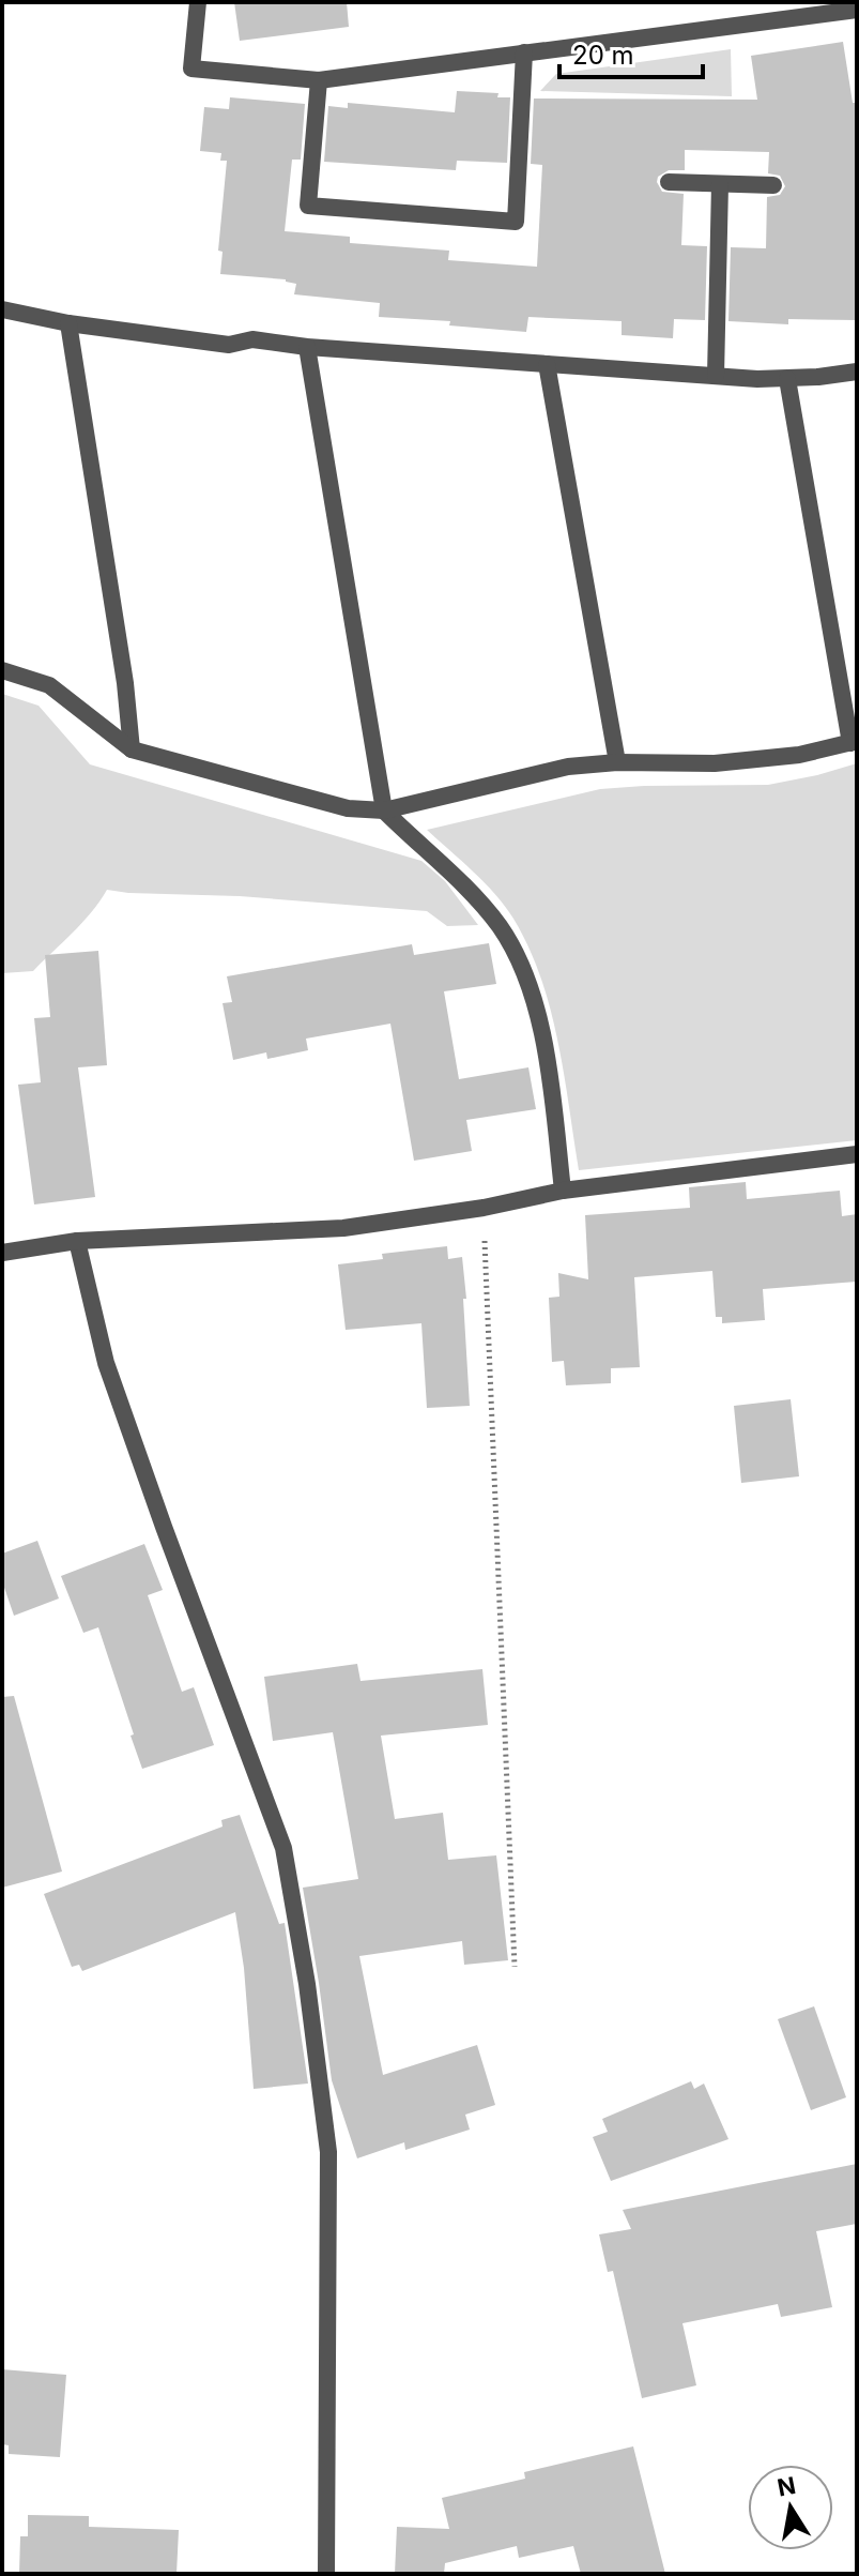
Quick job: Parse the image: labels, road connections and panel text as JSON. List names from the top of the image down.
{
  "scale_bar": "20 m",
  "north": "top"
}
